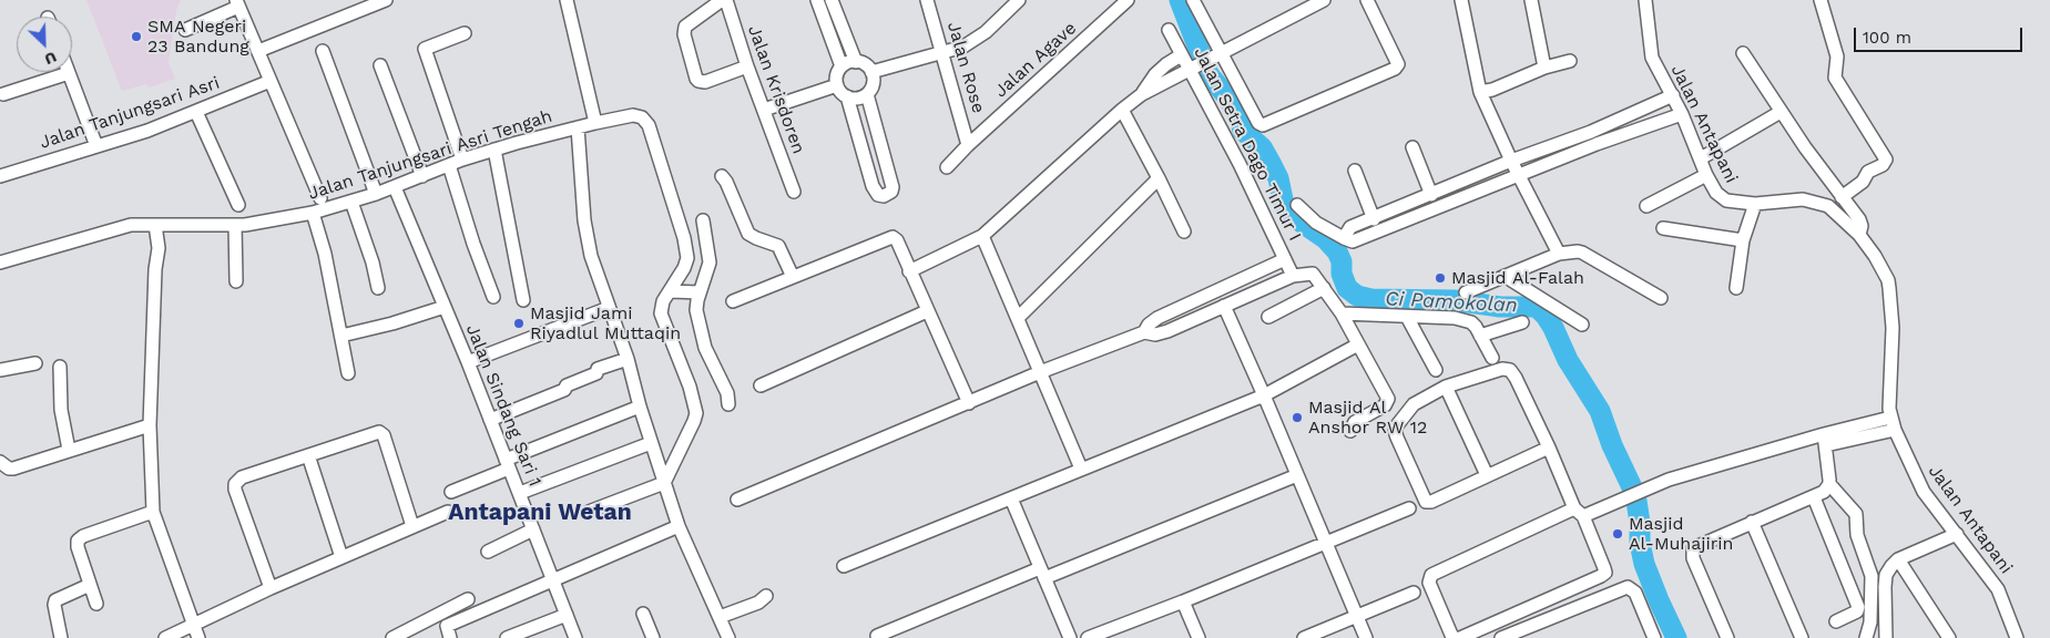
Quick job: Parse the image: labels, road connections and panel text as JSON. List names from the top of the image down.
{
  "streets": {
    "street": [
      "Jalan Agave",
      "Jalan Rose",
      "Jalan Krisdoren",
      "Jalan Tanjungsari Asri",
      "Jalan Antapani",
      "Jalan Setra Dago Timur I",
      "Jalan Tanjungsari Asri Tengah",
      "Jalan Sindang Sari 1"
    ]
  },
  "crossings": [
    ["Jalan Agave", "Jalan Rose"],
    ["Jalan Tanjungsari Asri Tengah", "Jalan Sindang Sari 1"]
  ],
  "districts": ["Antapani Wetan"],
  "water": ["Ci Pamokolan"],
  "places": [
    "SMA Negeri 23 Bandung",
    "Masjid Al-Falah",
    "Masjid Jami Riyadlul Muttaqin",
    "Masjid Al Anshor RW 12",
    "Masjid Al-Muhajirin"
  ],
  "scale_bar": "100 m",
  "north": "bottom right"
}
